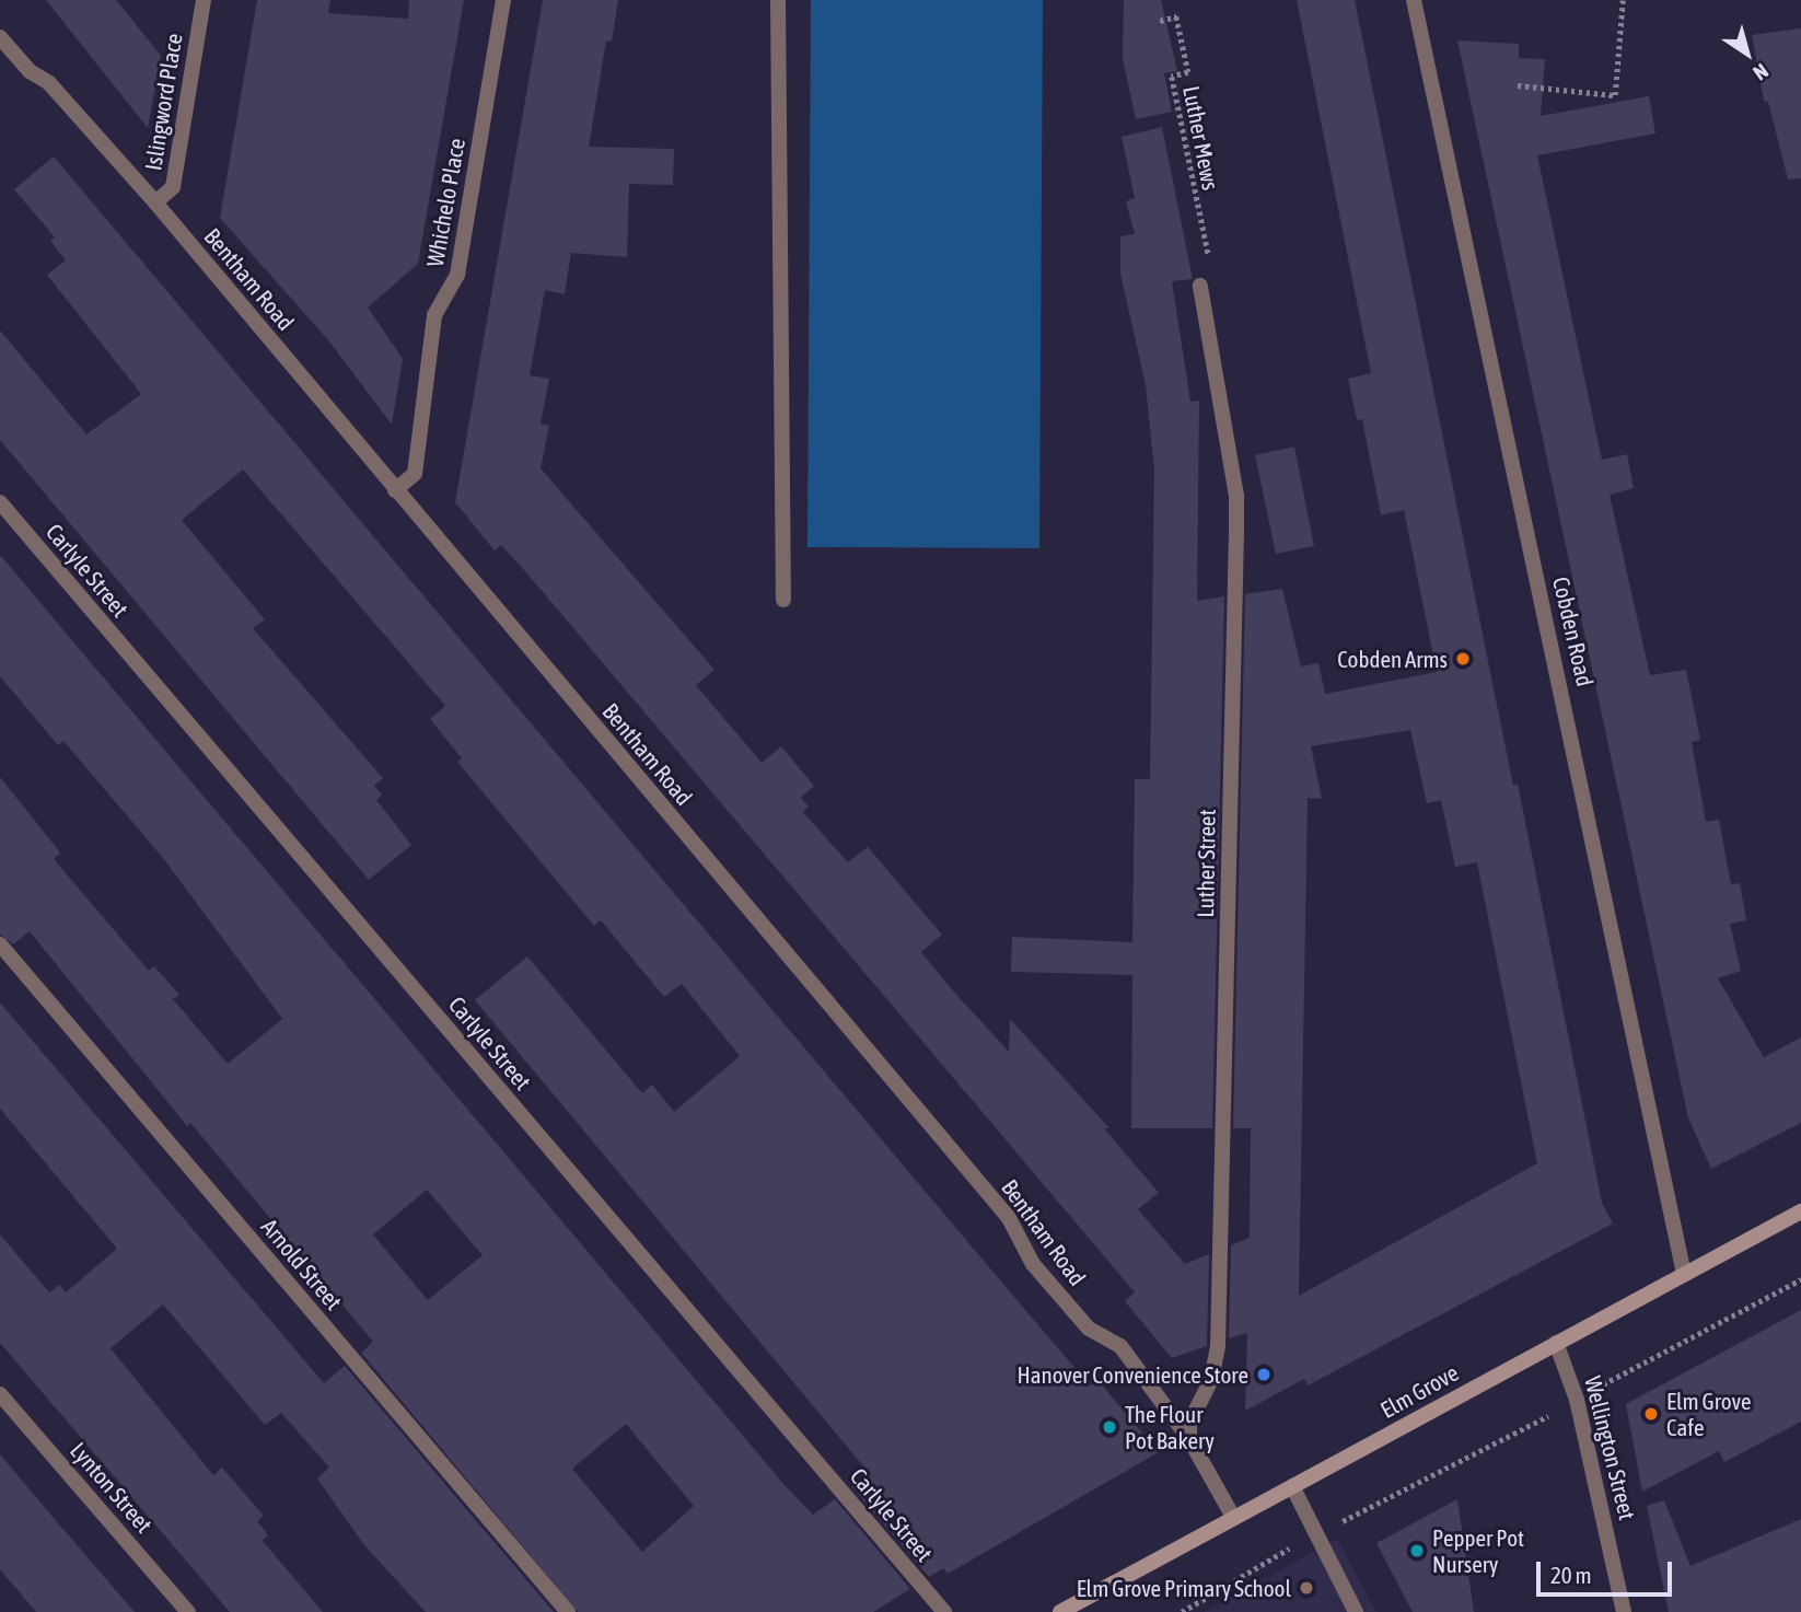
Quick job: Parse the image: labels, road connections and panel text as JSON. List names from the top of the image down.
{
  "streets": {
    "street": [
      "Islingword Place",
      "Whichelo Place",
      "Bentham Road",
      "Carlyle Street",
      "Cobden Road",
      "Luther Street",
      "Arnold Street",
      "Elm Grove",
      "Wellington Street",
      "Lynton Street"
    ],
    "path": ["Luther Mews"]
  },
  "crossings": [
    ["Islingword Place", "Bentham Road"],
    ["Luther Mews", "Luther Street"],
    ["Whichelo Place", "Bentham Road"],
    ["Bentham Road", "Luther Street"],
    ["Bentham Road", "Elm Grove"],
    ["Cobden Road", "Elm Grove"],
    ["Elm Grove", "Wellington Street"]
  ],
  "places": [
    "Cobden Arms",
    "Hanover Convenience Store",
    "Elm Grove Cafe",
    "The Flour Pot Bakery",
    "Pepper Pot Nursery",
    "Elm Grove Primary School"
  ],
  "scale_bar": "20 m",
  "north": "bottom right"
}
